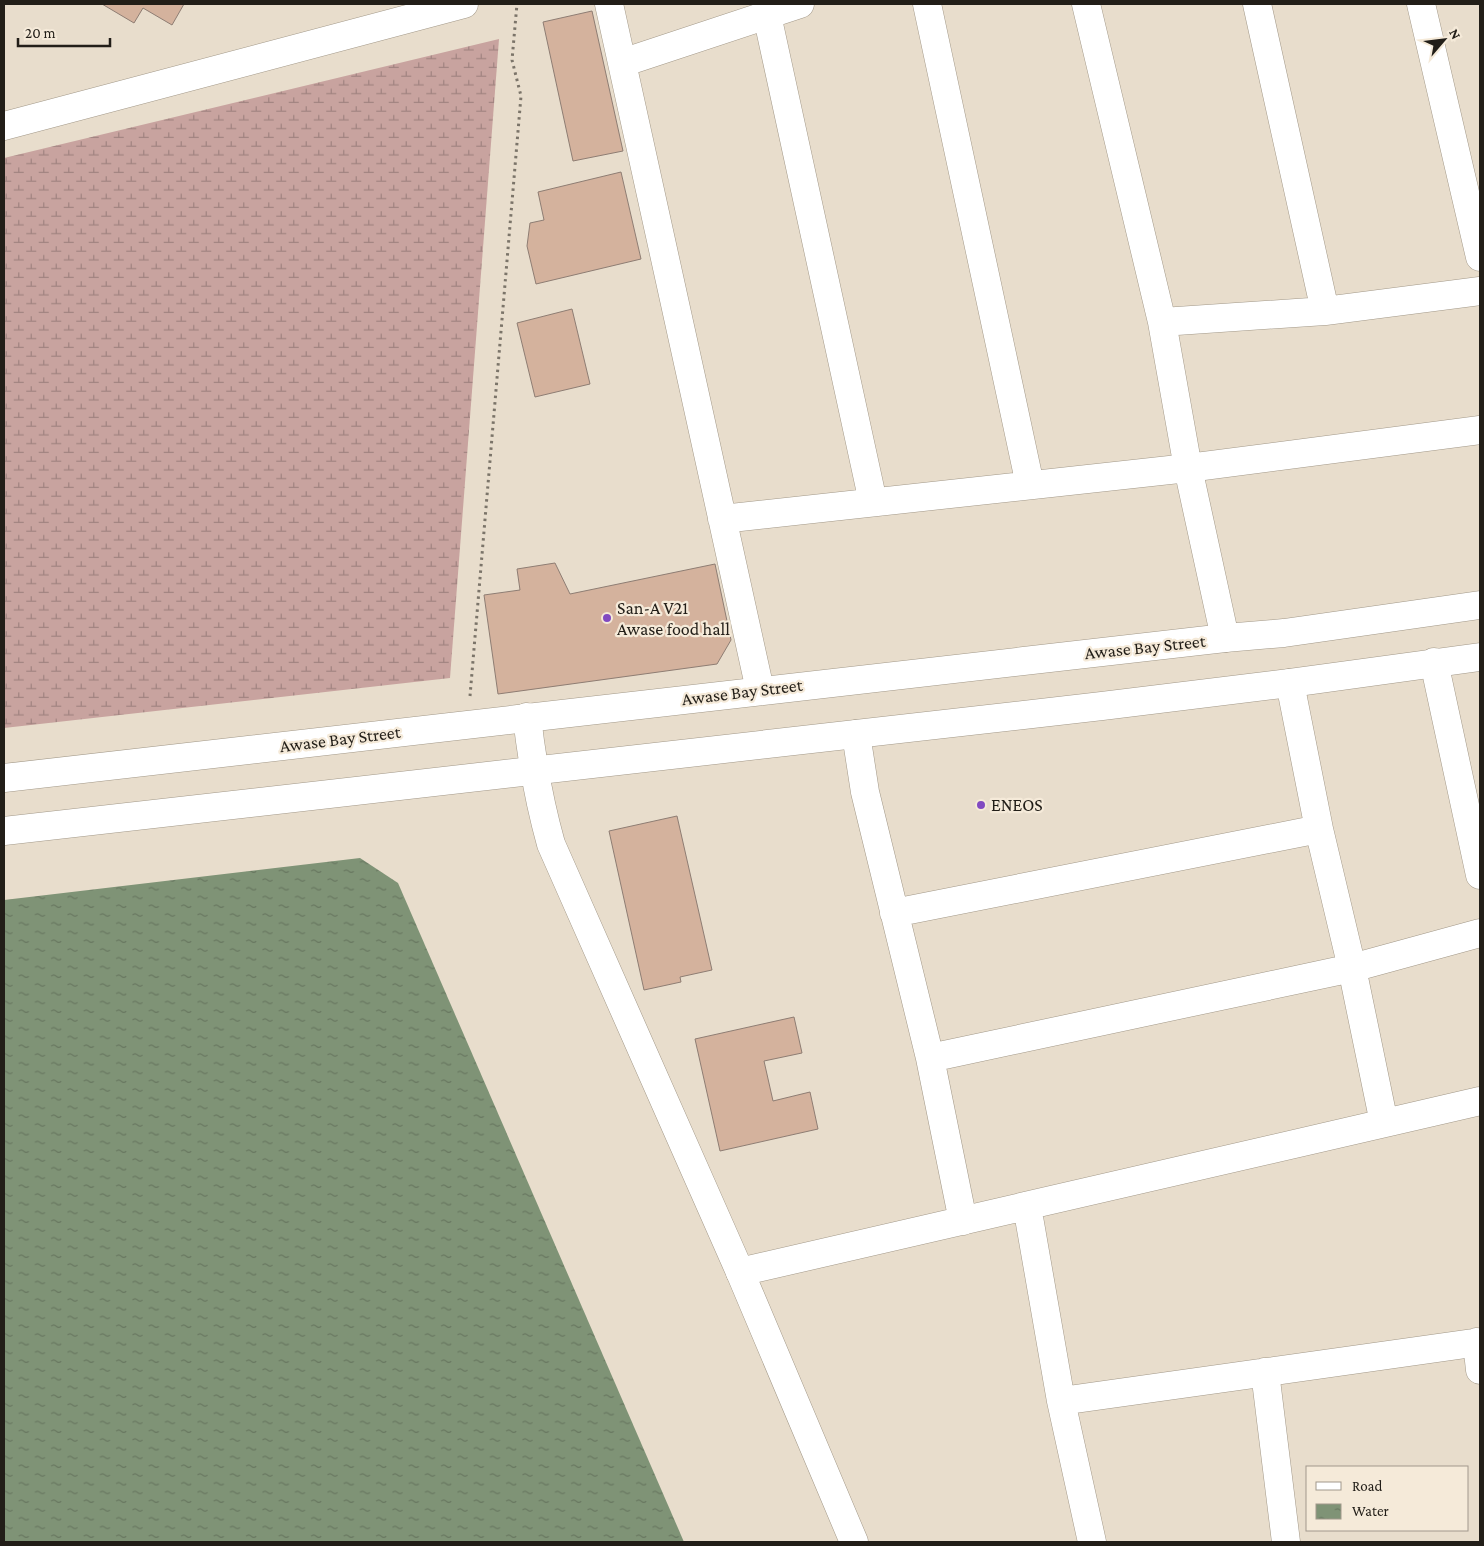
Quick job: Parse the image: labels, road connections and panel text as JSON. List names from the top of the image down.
{
  "streets": {
    "street": ["Awase Bay Street"]
  },
  "places": ["San-A V21 Awase food hall", "ENEOS"],
  "legend": ["Road", "Water"],
  "scale_bar": "20 m",
  "north": "top right"
}
